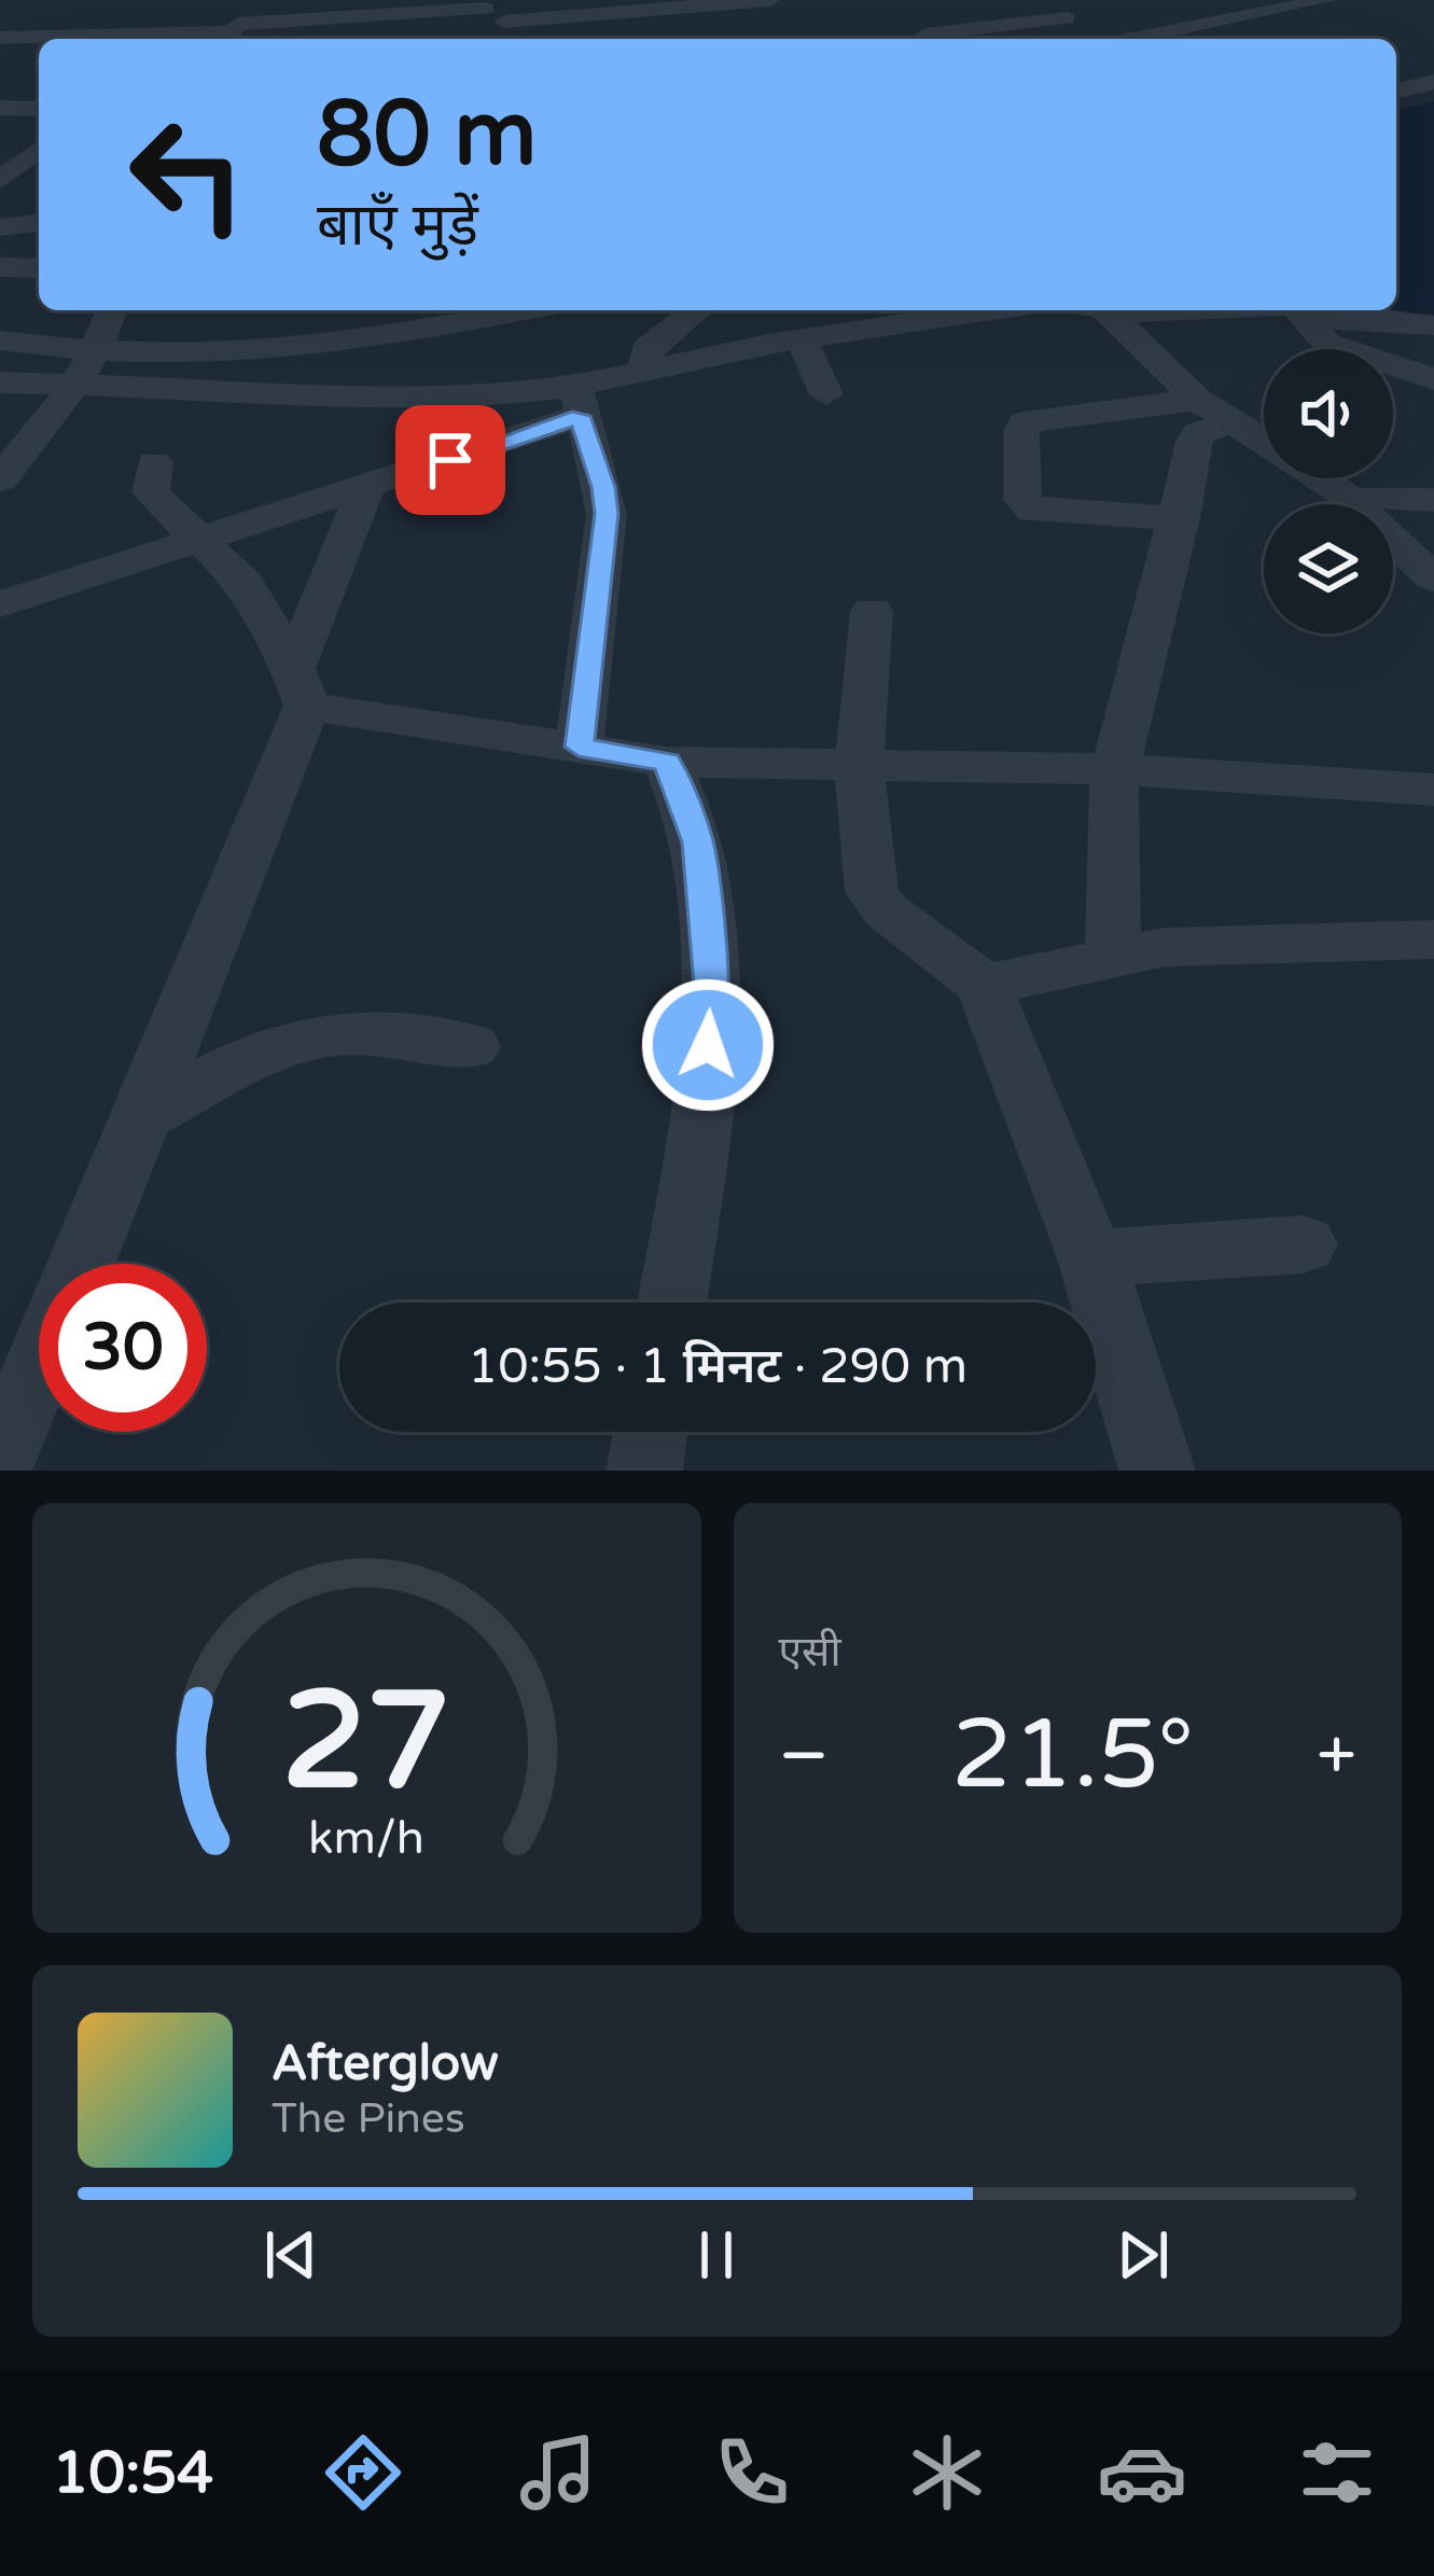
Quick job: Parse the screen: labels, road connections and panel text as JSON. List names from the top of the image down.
{
  "page": {
    "turn": ["80 m", "बाएँ मुड़ें"],
    "limit": "30",
    "trip": "10:55 · 1 मिनट · 290 m",
    "tile": "एसी",
    "heat": ["−", "21.5°", "+"],
    "song": ["Afterglow", "The Pines"],
    "tabs": "10:54",
    "gauge": ["27", "km/h"]
  }
}
